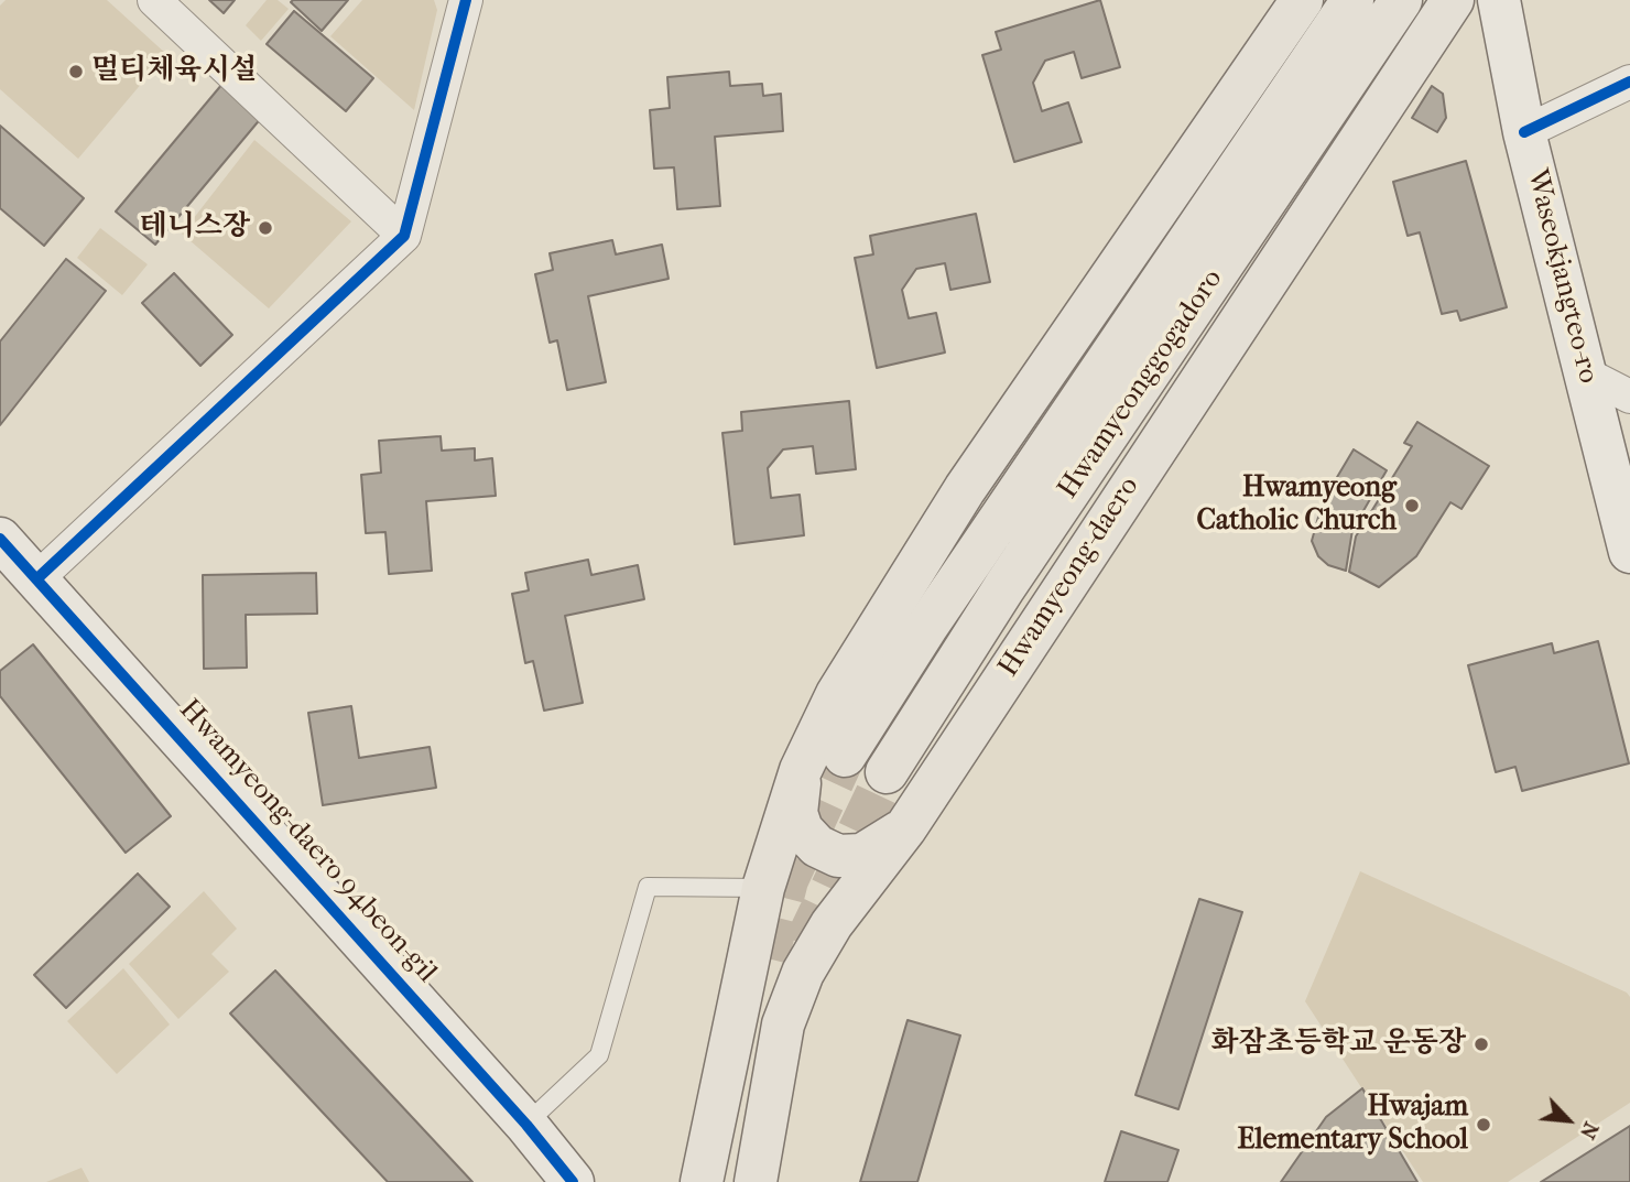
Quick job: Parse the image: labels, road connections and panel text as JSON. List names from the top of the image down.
{
  "streets": {
    "main road": ["Hwamyeonggogadoro", "Hwamyeong-daero"],
    "street": ["Waseokjangteo-ro", "Hwamyeong-daero 94beon-gil"]
  },
  "places": [
    "멀티체육시설",
    "테니스장",
    "Hwamyeong Catholic Church",
    "화잠초등학교 운동장",
    "Hwajam Elementary School"
  ],
  "north": "bottom right"
}
